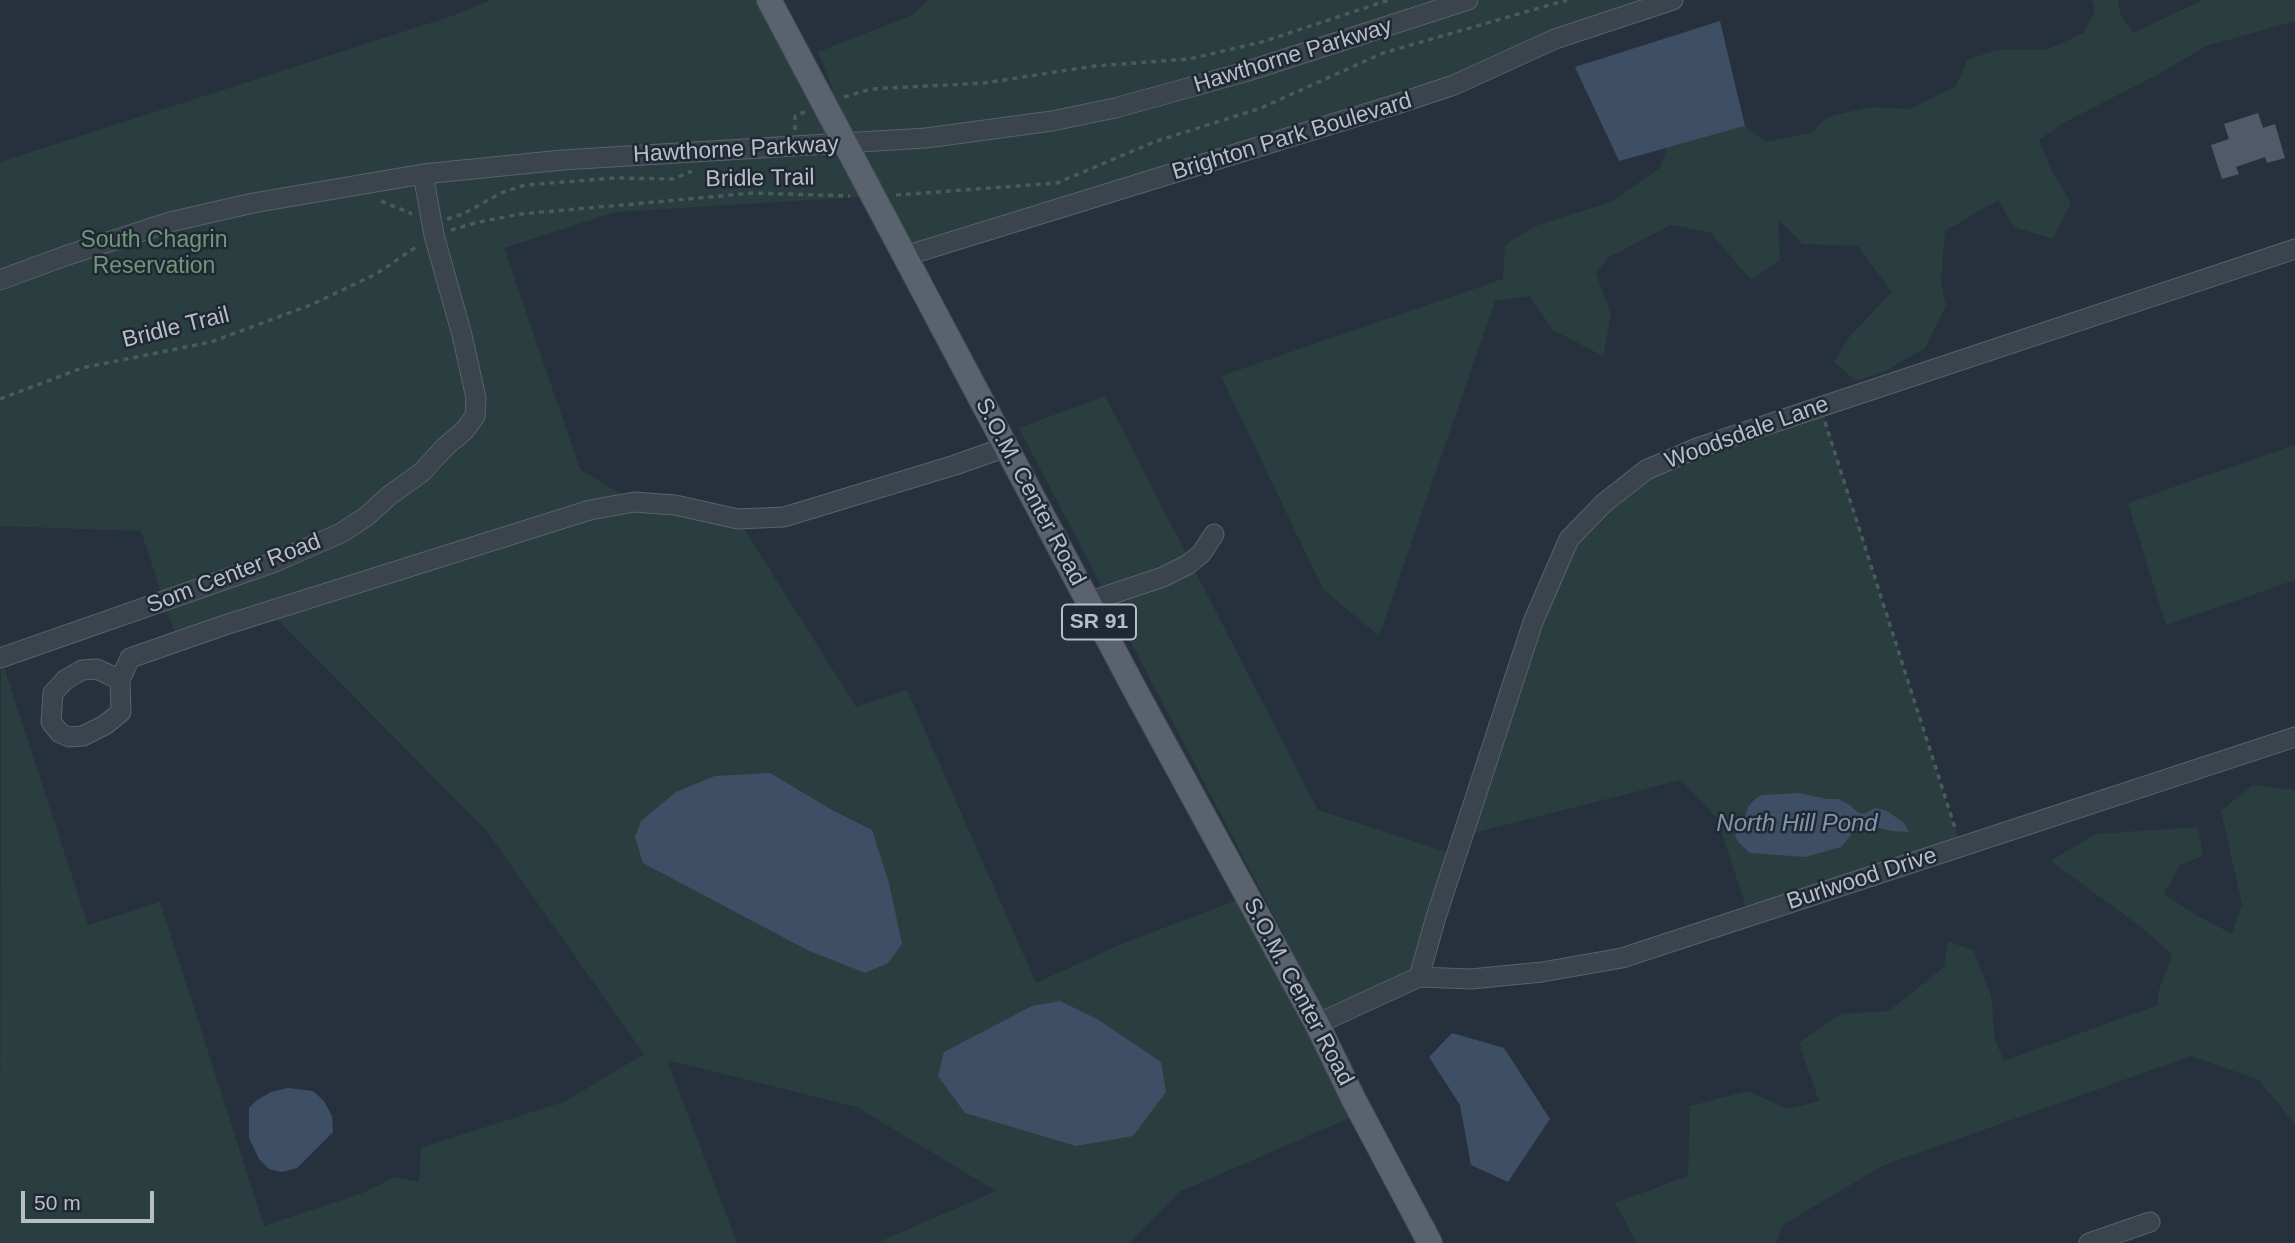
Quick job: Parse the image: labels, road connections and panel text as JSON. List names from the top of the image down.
{
  "streets": {
    "main road": ["S.O.M. Center Road", "SR 91"],
    "street": [
      "Hawthorne Parkway",
      "Brighton Park Boulevard",
      "Woodsdale Lane",
      "Som Center Road",
      "Burlwood Drive"
    ],
    "path": ["Bridle Trail"]
  },
  "crossings": [
    ["Hawthorne Parkway", "S.O.M. Center Road"],
    ["Hawthorne Parkway", "Som Center Road"],
    ["Brighton Park Boulevard", "S.O.M. Center Road"],
    ["Bridle Trail", "S.O.M. Center Road"],
    ["Bridle Trail", "Som Center Road"],
    ["Woodsdale Lane", "Burlwood Drive"]
  ],
  "water": ["North Hill Pond"],
  "parks": ["South Chagrin Reservation"],
  "scale_bar": "50 m"
}
